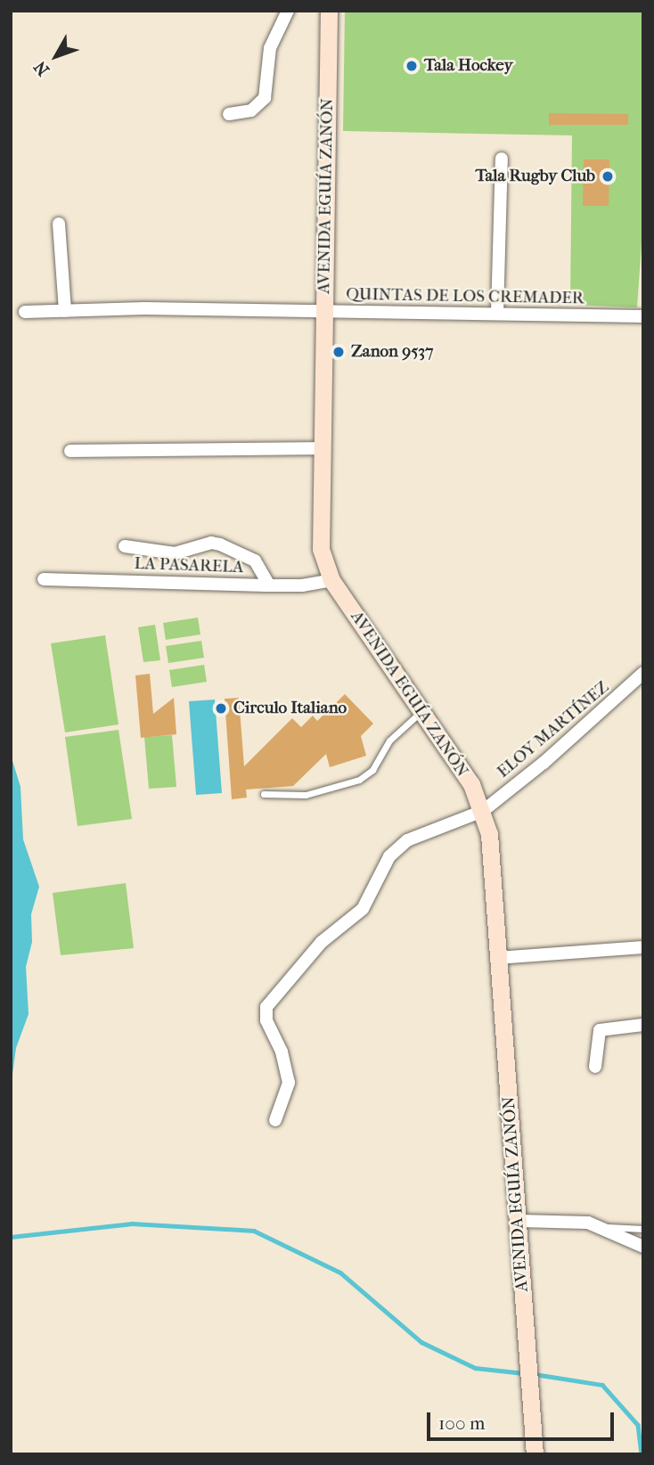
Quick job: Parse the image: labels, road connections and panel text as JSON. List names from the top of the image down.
{
  "streets": {
    "main road": ["AVENIDA EGUÍA ZANÓN"],
    "street": ["QUINTAS DE LOS CREMADER", "LA PASARELA", "ELOY MARTÍNEZ"]
  },
  "crossings": [
    ["AVENIDA EGUÍA ZANÓN", "QUINTAS DE LOS CREMADER"],
    ["AVENIDA EGUÍA ZANÓN", "LA PASARELA"],
    ["AVENIDA EGUÍA ZANÓN", "ELOY MARTÍNEZ"]
  ],
  "places": [
    "Tala Hockey",
    "Tala Rugby Club",
    "Zanon 9537",
    "Circulo Italiano"
  ],
  "scale_bar": "100 m",
  "north": "bottom left"
}
